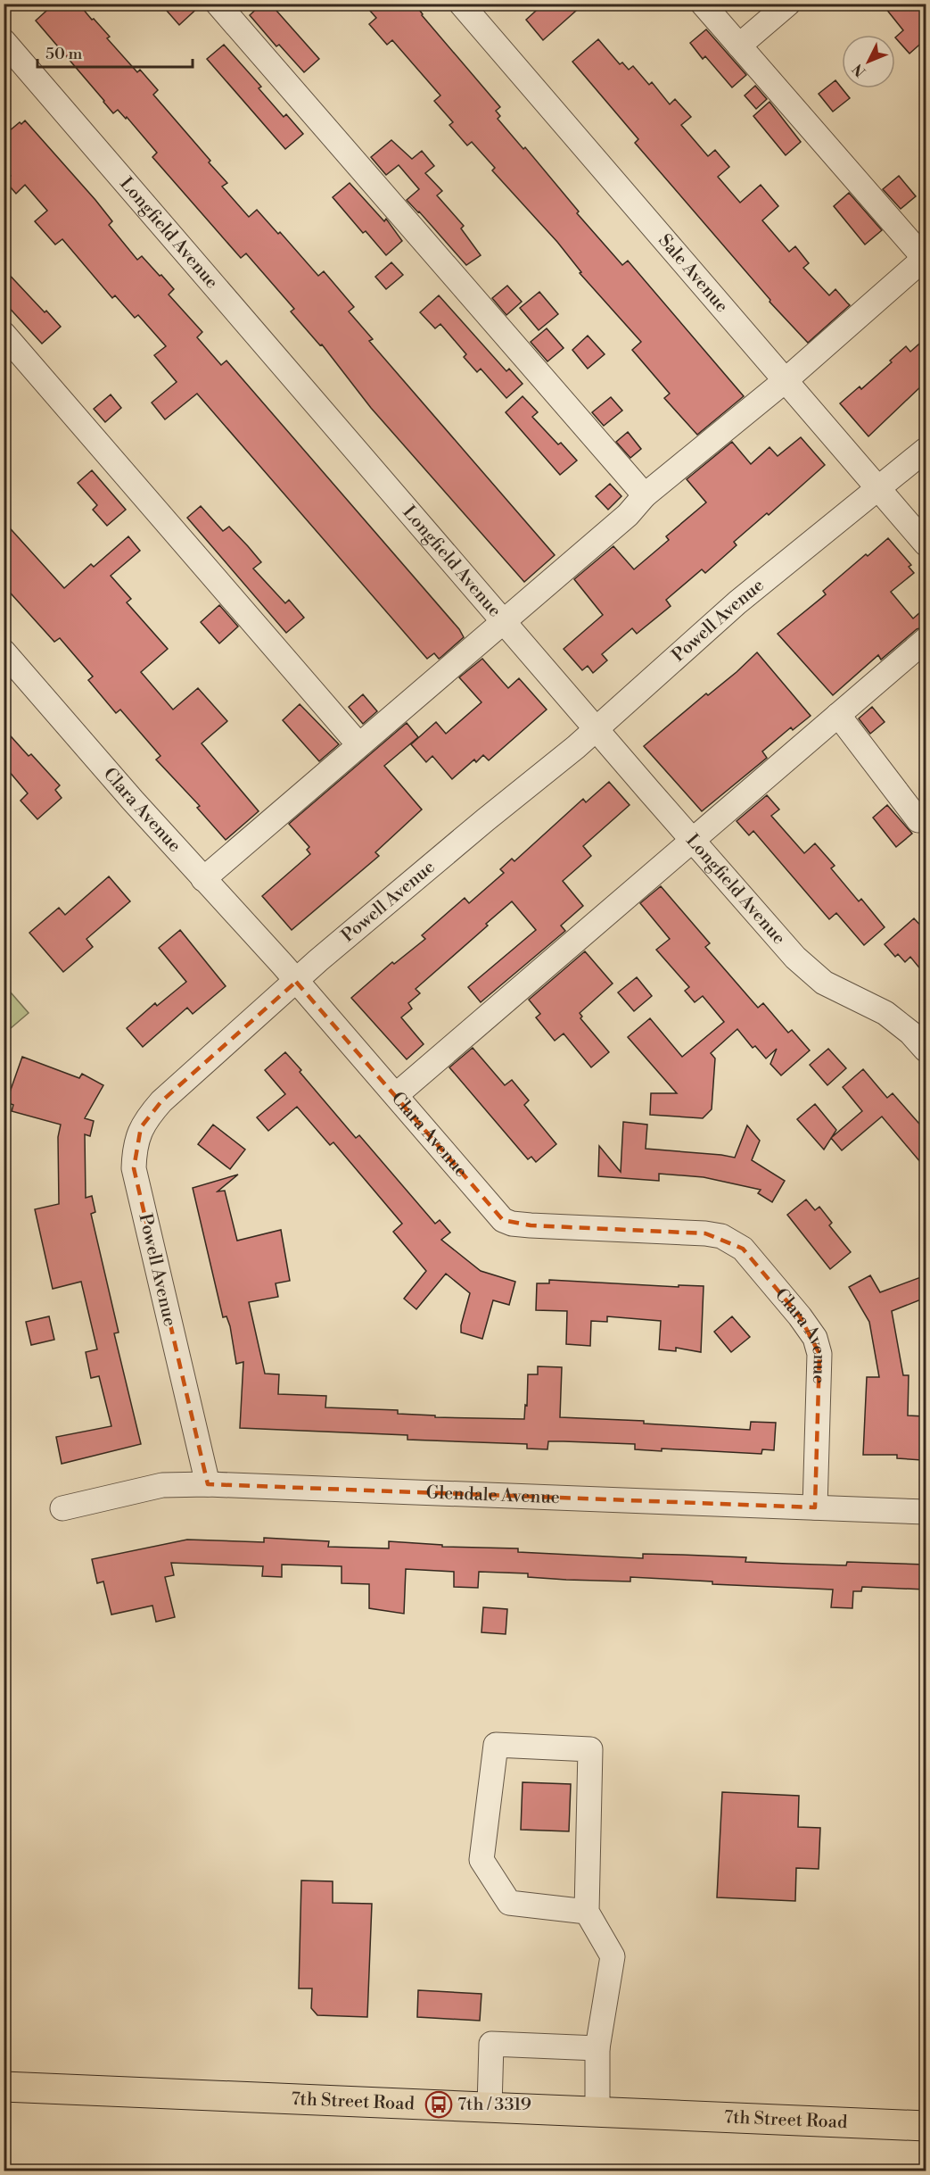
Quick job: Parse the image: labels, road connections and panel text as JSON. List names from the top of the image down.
{
  "streets": {
    "main road": ["7th Street Road"],
    "street": [
      "Longfield Avenue",
      "Sale Avenue",
      "Powell Avenue",
      "Clara Avenue",
      "Glendale Avenue"
    ]
  },
  "crossings": [
    ["Longfield Avenue", "Powell Avenue"],
    ["Sale Avenue", "Powell Avenue"],
    ["Powell Avenue", "Clara Avenue"],
    ["Powell Avenue", "Glendale Avenue"],
    ["Clara Avenue", "Glendale Avenue"]
  ],
  "places": {
    "bus stop": ["7th / 3319"]
  },
  "scale_bar": "50 m",
  "north": "bottom left"
}
